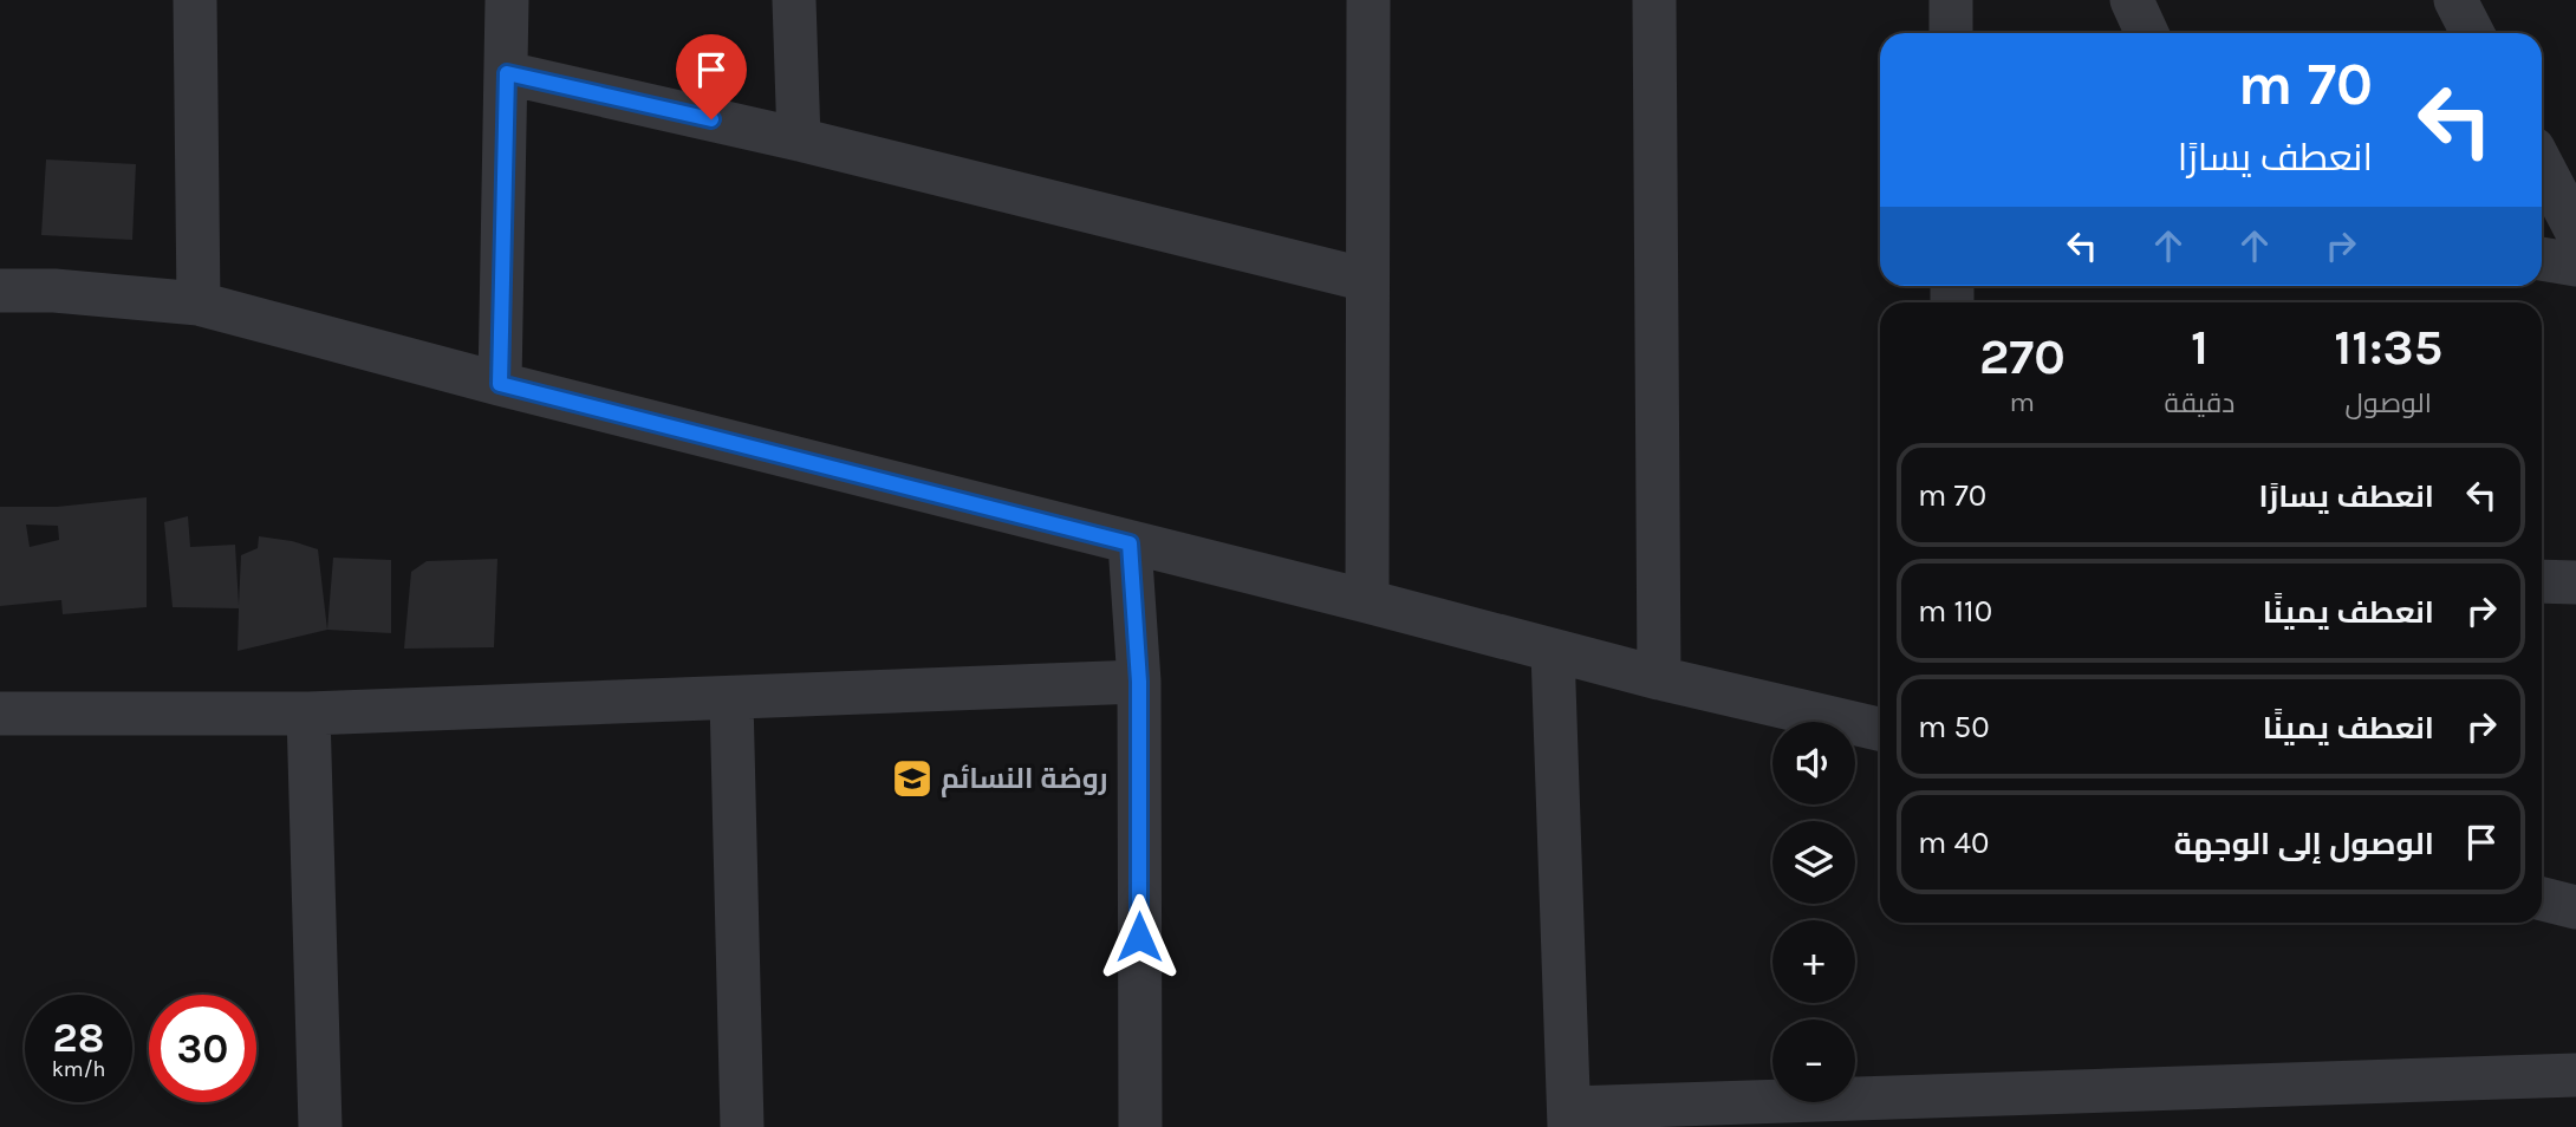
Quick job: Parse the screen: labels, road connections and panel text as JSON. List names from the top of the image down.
{
  "places": {
    "school or university": ["روضة النسائم"]
  },
  "page": {
    "turn": ["70 m", "انعطف يسارًا"],
    "eta": [
      "11:35",
      "الوصول",
      "1",
      "دقيقة",
      "270",
      "m"
    ],
    "list": [
      {
        "name": "انعطف يسارًا",
        "value": "70 m"
      },
      {
        "name": "انعطف يمينًا",
        "value": "110 m"
      },
      {
        "name": "انعطف يمينًا",
        "value": "50 m"
      },
      {
        "name": "الوصول إلى الوجهة",
        "value": "40 m"
      }
    ],
    "map_buttons": ["+", "−"],
    "speed": "28 km/h",
    "limit": "30"
  }
}
